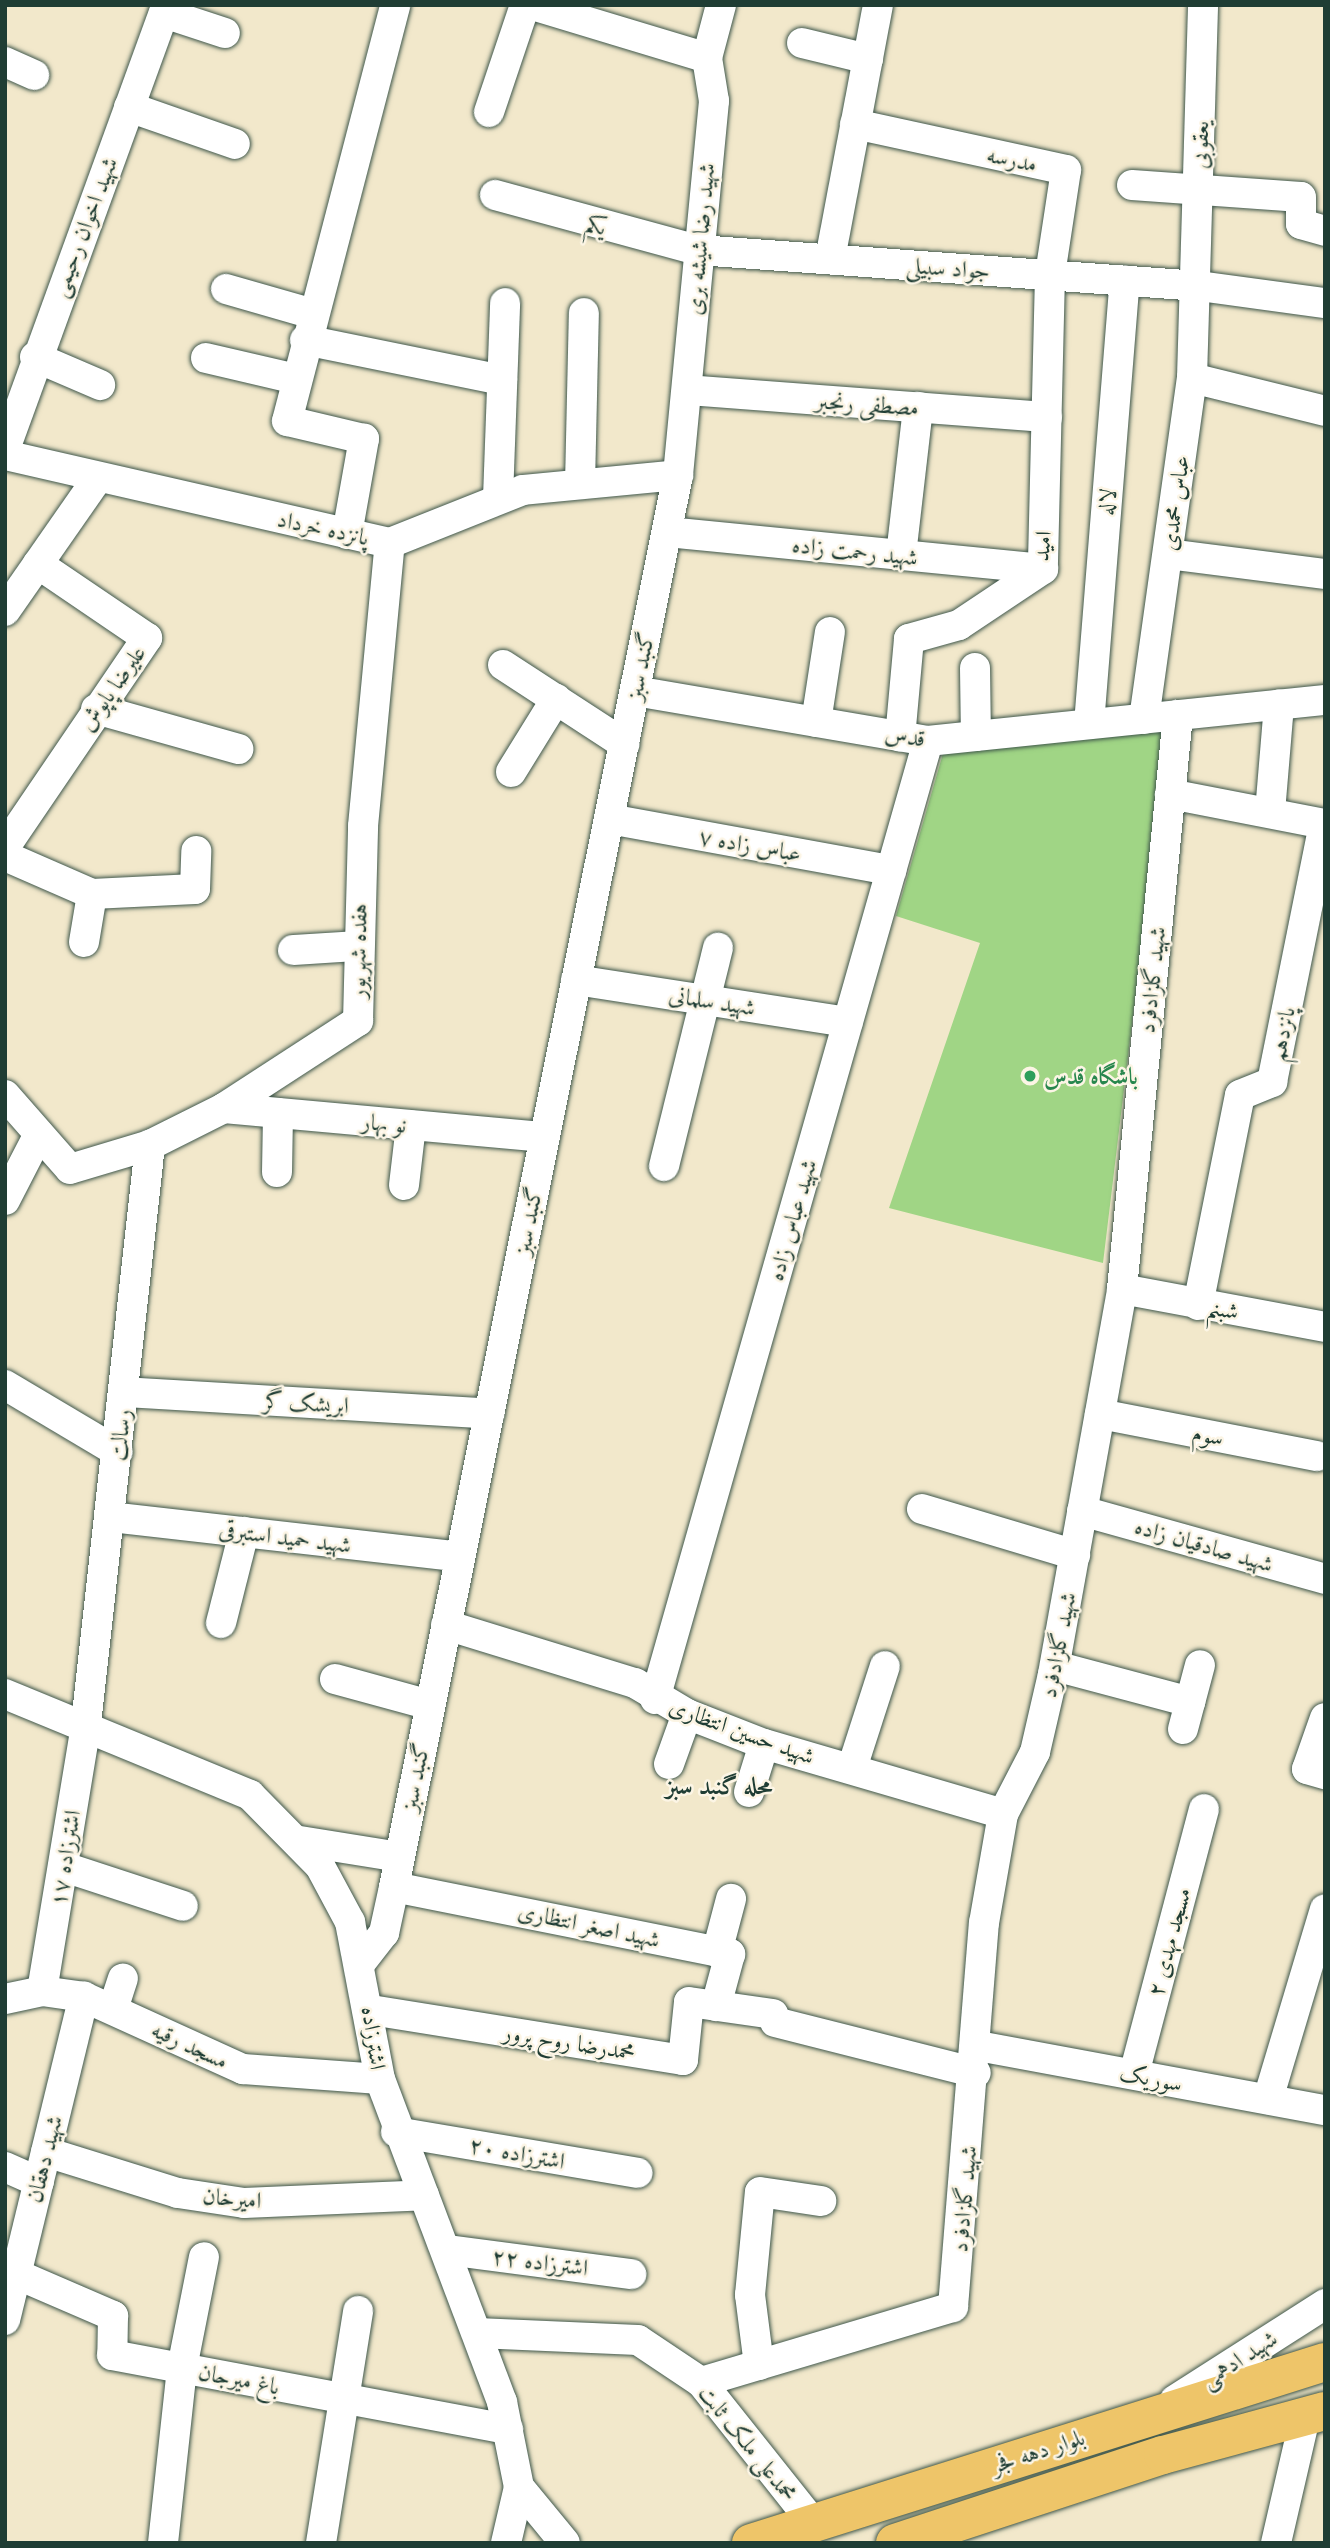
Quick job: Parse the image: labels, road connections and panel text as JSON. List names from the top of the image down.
{
  "streets": {
    "main road": ["بلوار دهه فجر"],
    "street": [
      "یعقوبی",
      "مدرسه",
      "یکم",
      "شهید اخوان رحیمی",
      "شهید رضا شیشه بری",
      "جواد سبیلی",
      "مصطفی رنجبر",
      "لاله",
      "عباس محمدی",
      "پانزده خرداد",
      "امید",
      "شهید رحمت زاده",
      "گنبد سبز",
      "علیرضا پاپوش",
      "قدس",
      "عباس زاده ۷",
      "هفده شهریور",
      "شهید گلزادفرد",
      "شهید سلمانی",
      "پانزدهم",
      "نو بهار",
      "شهید عباس زاده",
      "شبنم",
      "ابریشک گر",
      "رسالت",
      "سوم",
      "شهید حمید استبرقی",
      "شهید صادقیان زاده",
      "شهید حسین انتظاری",
      "اشترزاده ۱۷",
      "شهید اصغر انتظاری",
      "مسجد مهدی ۲",
      "اشترزاده",
      "محمدرضا روح پرور",
      "مسجد رقیه",
      "سوریک",
      "اشترزاده ۲۰",
      "شهید دهقان",
      "امیرخان",
      "اشترزاده ۲۲",
      "شهید ادهمی",
      "باغ میرجان",
      "محمدعلی ملک ثابت"
    ]
  },
  "crossings": [
    ["یعقوبی", "جواد سبیلی"],
    ["یعقوبی", "عباس محمدی"],
    ["مدرسه", "جواد سبیلی"],
    ["مدرسه", "امید"],
    ["یکم", "شهید رضا شیشه بری"],
    ["یکم", "جواد سبیلی"],
    ["شهید رضا شیشه بری", "جواد سبیلی"],
    ["شهید رضا شیشه بری", "مصطفی رنجبر"],
    ["شهید رضا شیشه بری", "پانزده خرداد"],
    ["شهید رضا شیشه بری", "گنبد سبز"],
    ["جواد سبیلی", "لاله"],
    ["جواد سبیلی", "عباس محمدی"],
    ["جواد سبیلی", "امید"],
    ["مصطفی رنجبر", "امید"],
    ["لاله", "قدس"],
    ["عباس محمدی", "قدس"],
    ["پانزده خرداد", "گنبد سبز"],
    ["پانزده خرداد", "هفده شهریور"],
    ["امید", "شهید رحمت زاده"],
    ["امید", "قدس"],
    ["امید", "شهید عباس زاده"],
    ["شهید رحمت زاده", "گنبد سبز"],
    ["گنبد سبز", "قدس"],
    ["گنبد سبز", "عباس زاده ۷"],
    ["گنبد سبز", "شهید سلمانی"],
    ["گنبد سبز", "نو بهار"],
    ["گنبد سبز", "ابریشک گر"],
    ["گنبد سبز", "شهید حمید استبرقی"],
    ["گنبد سبز", "شهید حسین انتظاری"],
    ["گنبد سبز", "شهید اصغر انتظاری"],
    ["گنبد سبز", "اشترزاده"],
    ["قدس", "شهید گلزادفرد"],
    ["قدس", "شهید عباس زاده"],
    ["عباس زاده ۷", "شهید عباس زاده"],
    ["هفده شهریور", "نو بهار"],
    ["هفده شهریور", "رسالت"],
    ["شهید گلزادفرد", "شبنم"],
    ["شهید گلزادفرد", "سوم"],
    ["شهید گلزادفرد", "شهید صادقیان زاده"],
    ["شهید گلزادفرد", "شهید حسین انتظاری"],
    ["شهید گلزادفرد", "سوریک"],
    ["شهید گلزادفرد", "محمدعلی ملک ثابت"],
    ["شهید سلمانی", "شهید عباس زاده"],
    ["پانزدهم", "شبنم"],
    ["شهید عباس زاده", "شهید حسین انتظاری"],
    ["ابریشک گر", "رسالت"],
    ["رسالت", "شهید حمید استبرقی"],
    ["رسالت", "اشترزاده ۱۷"],
    ["رسالت", "اشترزاده"],
    ["اشترزاده ۱۷", "اشترزاده"],
    ["اشترزاده ۱۷", "مسجد رقیه"],
    ["مسجد مهدی ۲", "سوریک"],
    ["اشترزاده", "محمدرضا روح پرور"],
    ["اشترزاده", "مسجد رقیه"],
    ["اشترزاده", "اشترزاده ۲۰"],
    ["اشترزاده", "امیرخان"],
    ["اشترزاده", "اشترزاده ۲۲"],
    ["اشترزاده", "باغ میرجان"],
    ["اشترزاده", "محمدعلی ملک ثابت"],
    ["محمدرضا روح پرور", "سوریک"],
    ["مسجد رقیه", "شهید دهقان"],
    ["شهید دهقان", "امیرخان"],
    ["شهید دهقان", "باغ میرجان"],
    ["شهید ادهمی", "بلوار دهه فجر"],
    ["محمدعلی ملک ثابت", "بلوار دهه فجر"]
  ],
  "districts": ["محله گنبد سبز"],
  "places": ["باشگاه قدس"]
}
